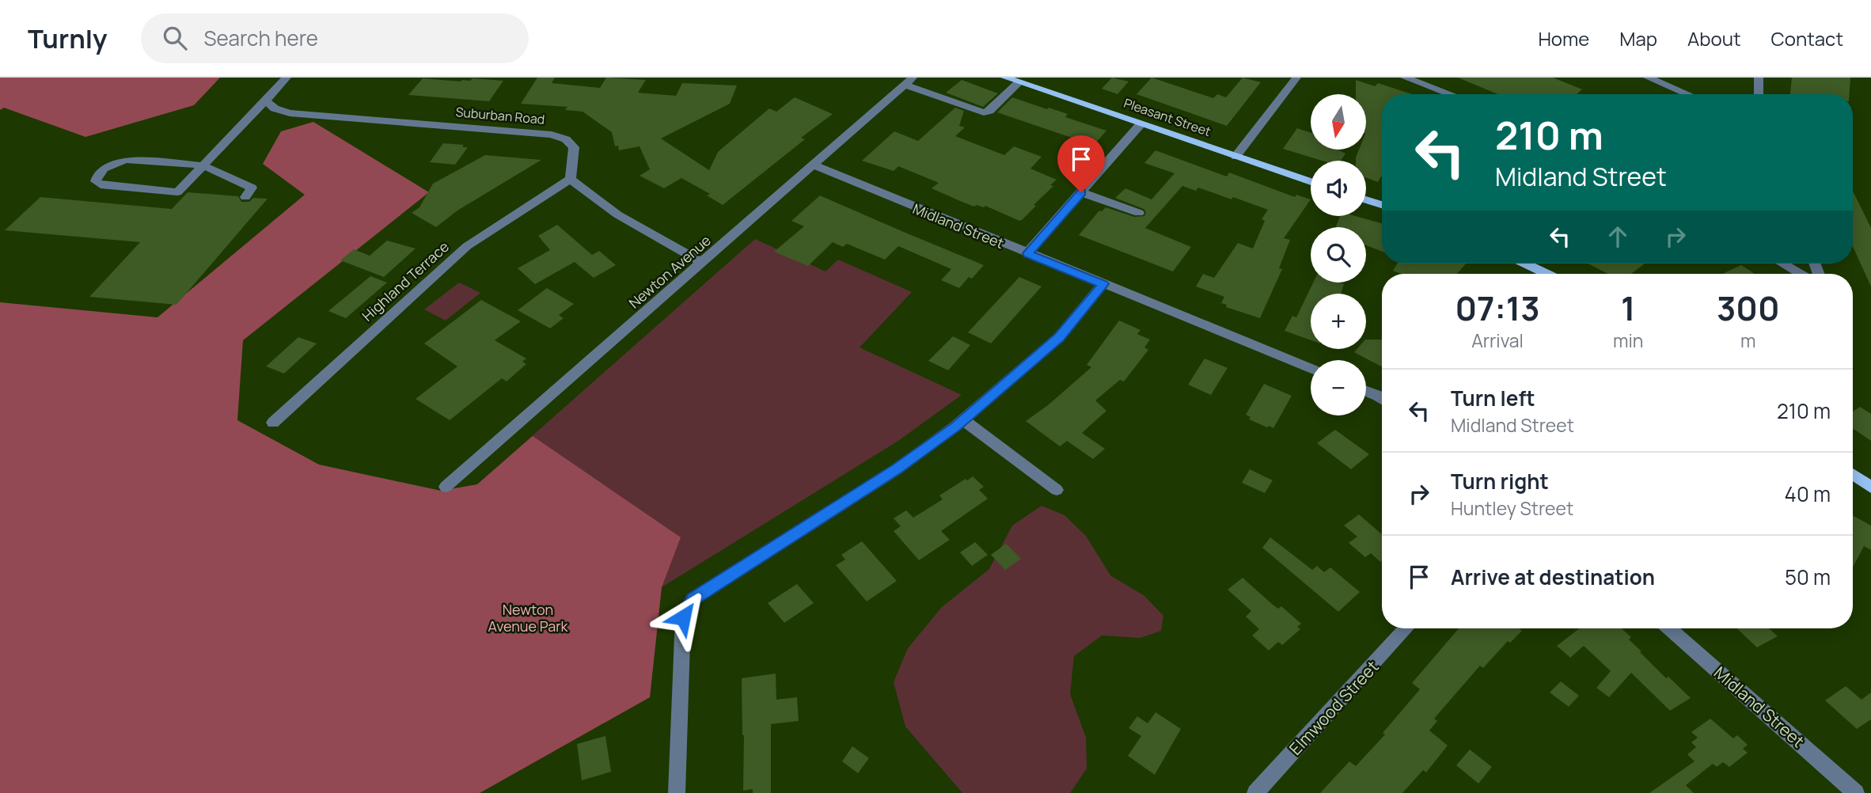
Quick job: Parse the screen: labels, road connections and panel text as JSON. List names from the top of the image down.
{
  "streets": {
    "main road": ["Pleasant Street"],
    "street": [
      "Suburban Road",
      "Midland Street",
      "Newton Avenue",
      "Highland Terrace",
      "Elmwood Street"
    ]
  },
  "crossings": [
    ["Suburban Road", "Highland Terrace"],
    ["Midland Street", "Newton Avenue"]
  ],
  "parks": ["Newton Avenue Park"],
  "north": "bottom",
  "page": {
    "header": "Turnly",
    "search": "Search here",
    "nav": [
      "Home",
      "Map",
      "About",
      "Contact"
    ],
    "map_buttons": ["+", "−"],
    "turn": ["210 m", "Midland Street"],
    "eta": [
      "07:13",
      "Arrival",
      "1",
      "min",
      "300",
      "m"
    ],
    "list": [
      {
        "name": "Turn left",
        "note": "Midland Street",
        "value": "210 m"
      },
      {
        "name": "Turn right",
        "note": "Huntley Street",
        "value": "40 m"
      },
      {
        "name": "Arrive at destination",
        "value": "50 m"
      }
    ]
  }
}
